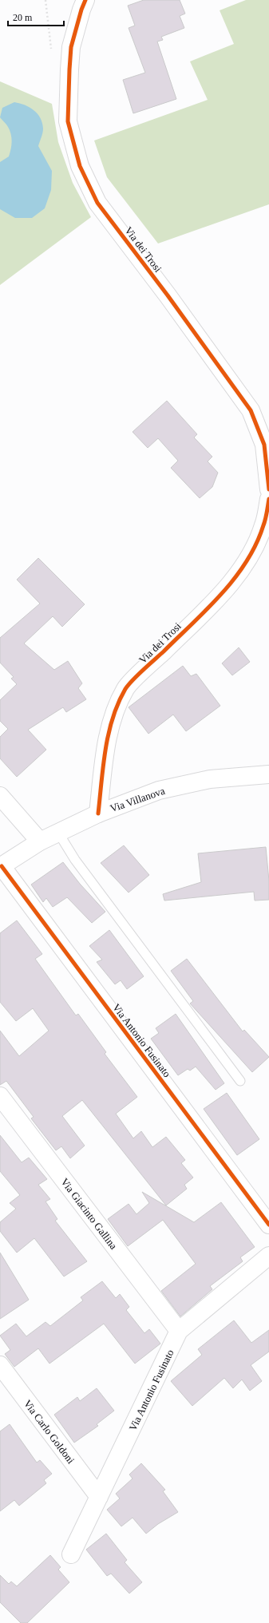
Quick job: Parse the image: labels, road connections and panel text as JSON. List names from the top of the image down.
{
  "streets": {
    "street": [
      "Via dei Trosi",
      "Via Villanova",
      "Via Antonio Fusinato",
      "Via Giacinto Gallina",
      "Via Carlo Goldoni"
    ]
  },
  "crossings": [
    ["Via dei Trosi", "Via Villanova"],
    ["Via Villanova", "Via Antonio Fusinato"],
    ["Via Antonio Fusinato", "Via Giacinto Gallina"],
    ["Via Antonio Fusinato", "Via Carlo Goldoni"]
  ],
  "scale_bar": "20 m"
}
